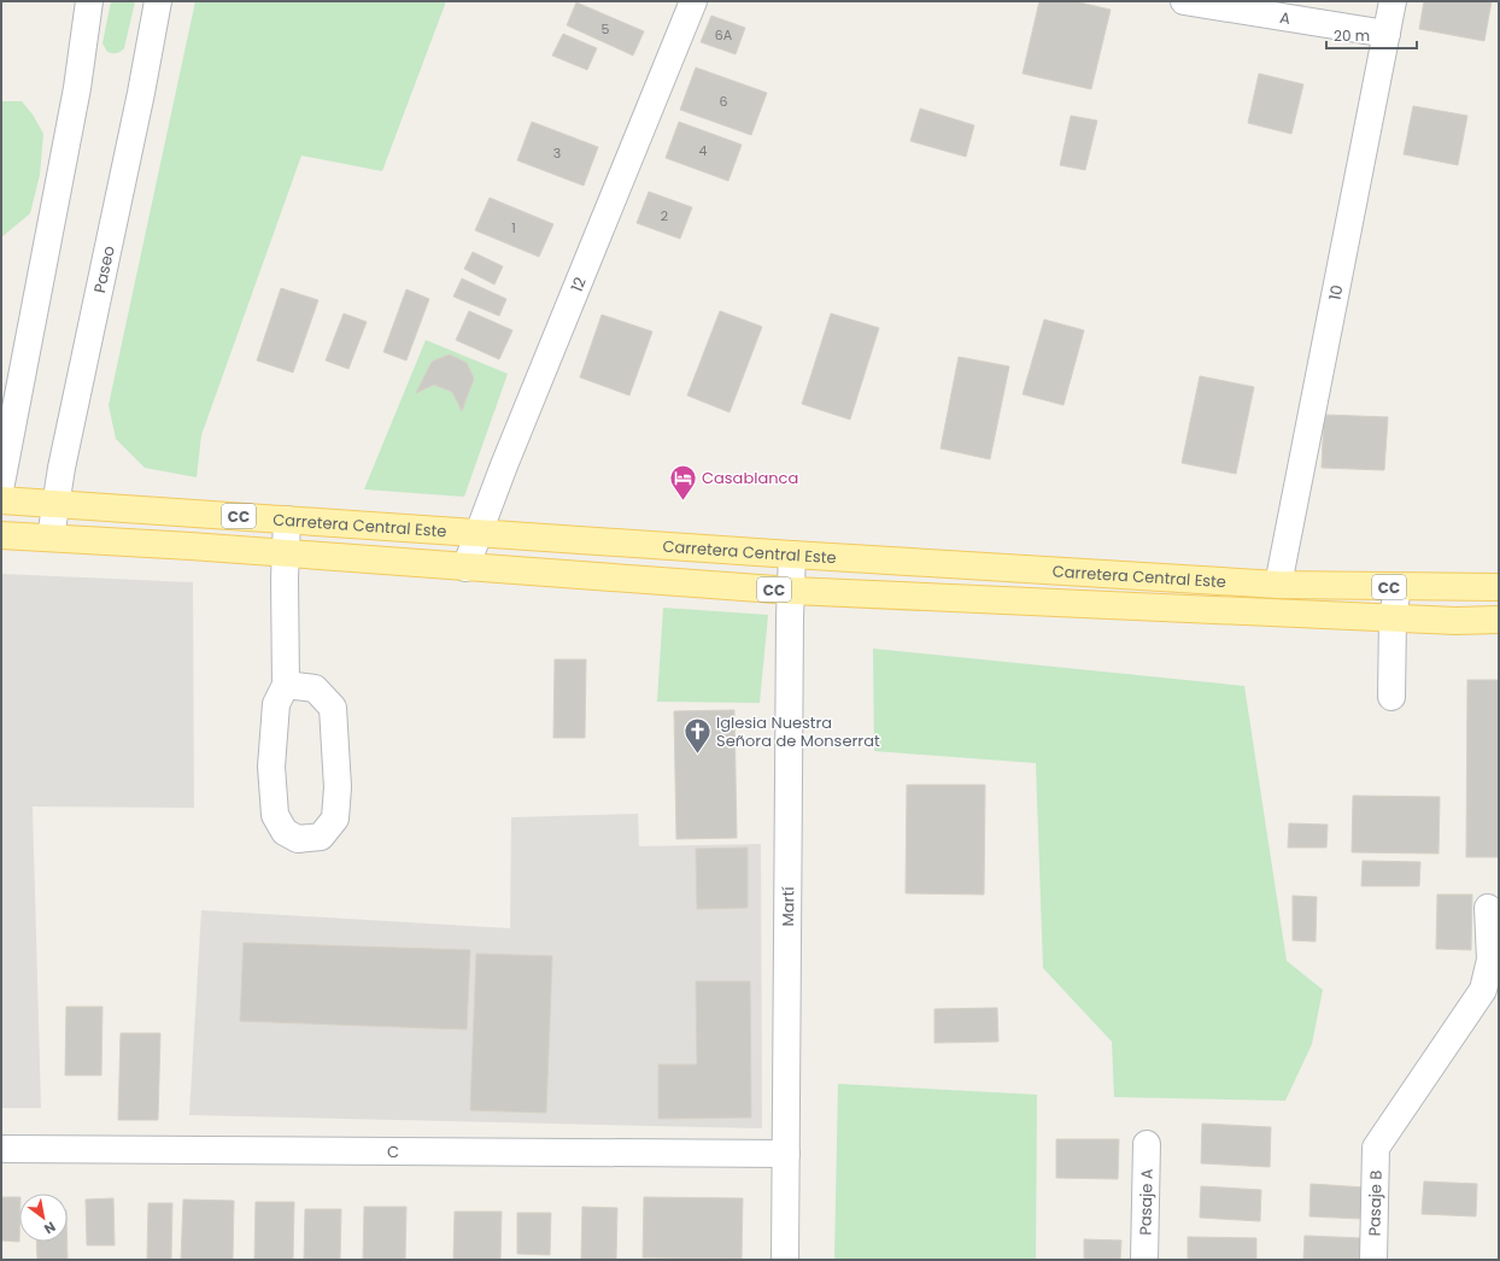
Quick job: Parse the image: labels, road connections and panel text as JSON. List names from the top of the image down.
{
  "streets": {
    "main road": ["CC", "Carretera Central Este"],
    "street": [
      "A",
      "Paseo",
      "12",
      "10",
      "Martí",
      "C",
      "Pasaje A",
      "Pasaje B"
    ]
  },
  "crossings": [
    ["A", "10"],
    ["Paseo", "Carretera Central Este"],
    ["12", "Carretera Central Este"],
    ["10", "Carretera Central Este"],
    ["Carretera Central Este", "Martí"],
    ["Martí", "C"]
  ],
  "places": {
    "hotel": ["Casablanca"],
    "church": ["Iglesia Nuestra Señora de Monserrat"]
  },
  "house_numbers": [
    "5",
    "6A",
    "6",
    "4",
    "3",
    "2",
    "1"
  ],
  "scale_bar": "20 m",
  "north": "bottom right"
}
